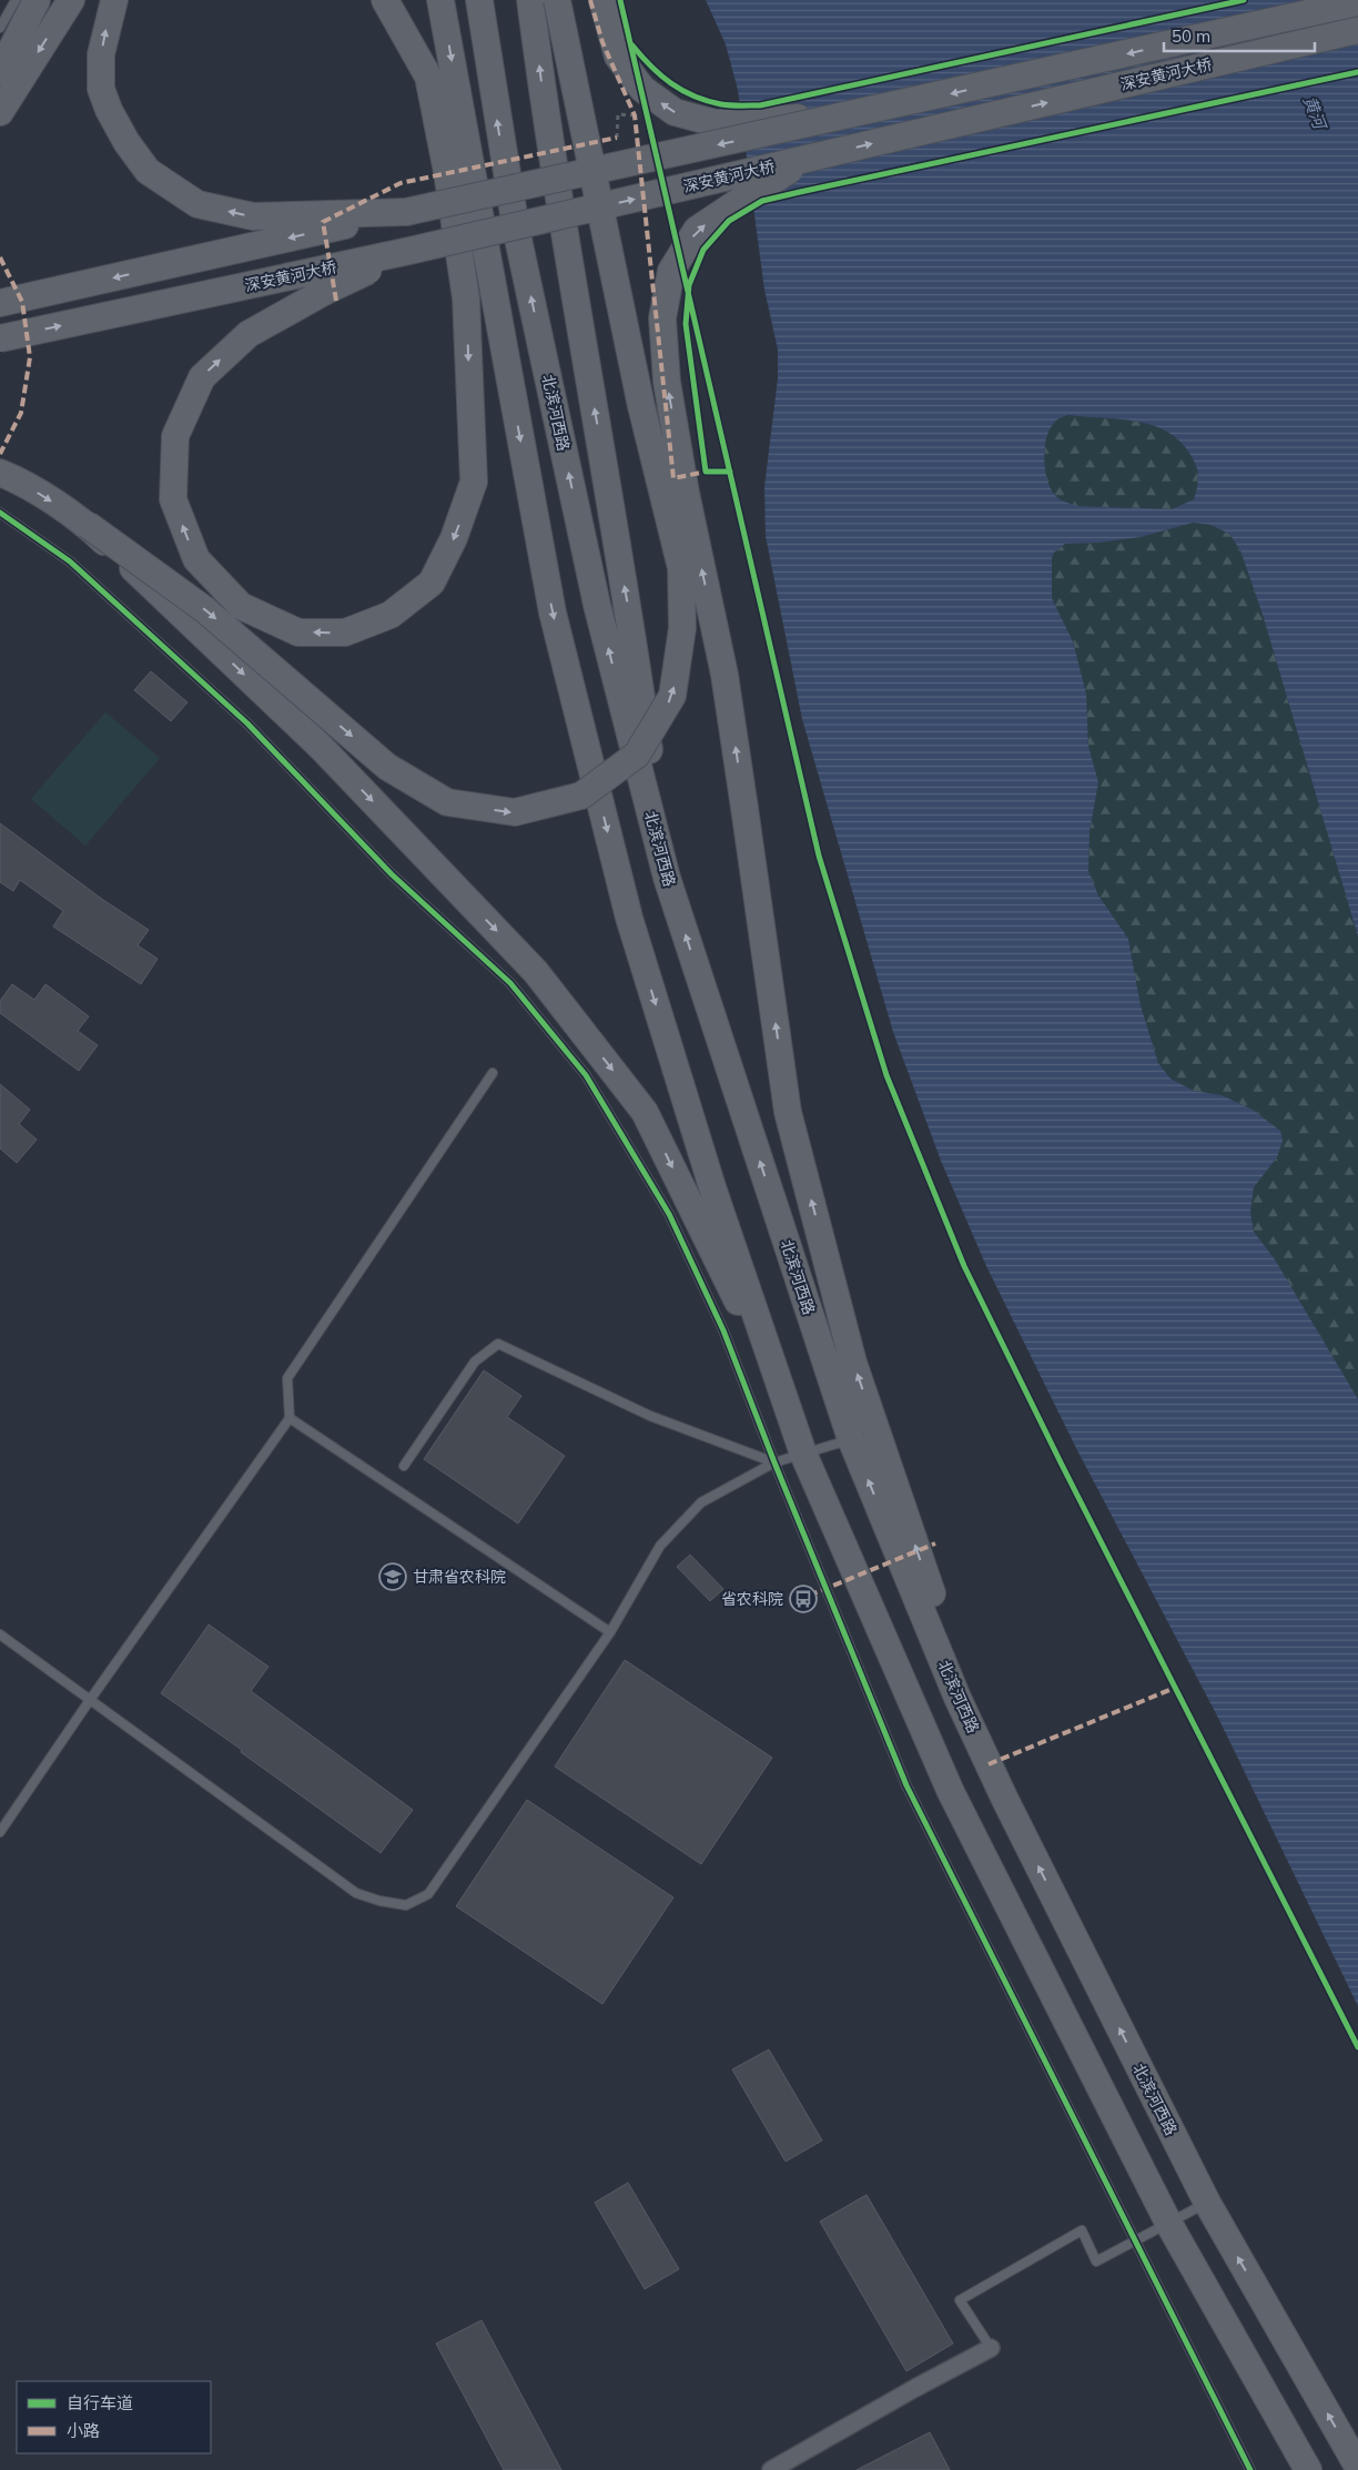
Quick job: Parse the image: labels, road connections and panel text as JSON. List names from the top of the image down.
{
  "streets": {
    "main road": ["深安黄河大桥", "北滨河西路"]
  },
  "water": ["黄河"],
  "places": {
    "school or university": ["甘肃省农科院"],
    "bus stop": ["省农科院"]
  },
  "legend": ["自行车道", "小路"],
  "scale_bar": "50 m"
}
